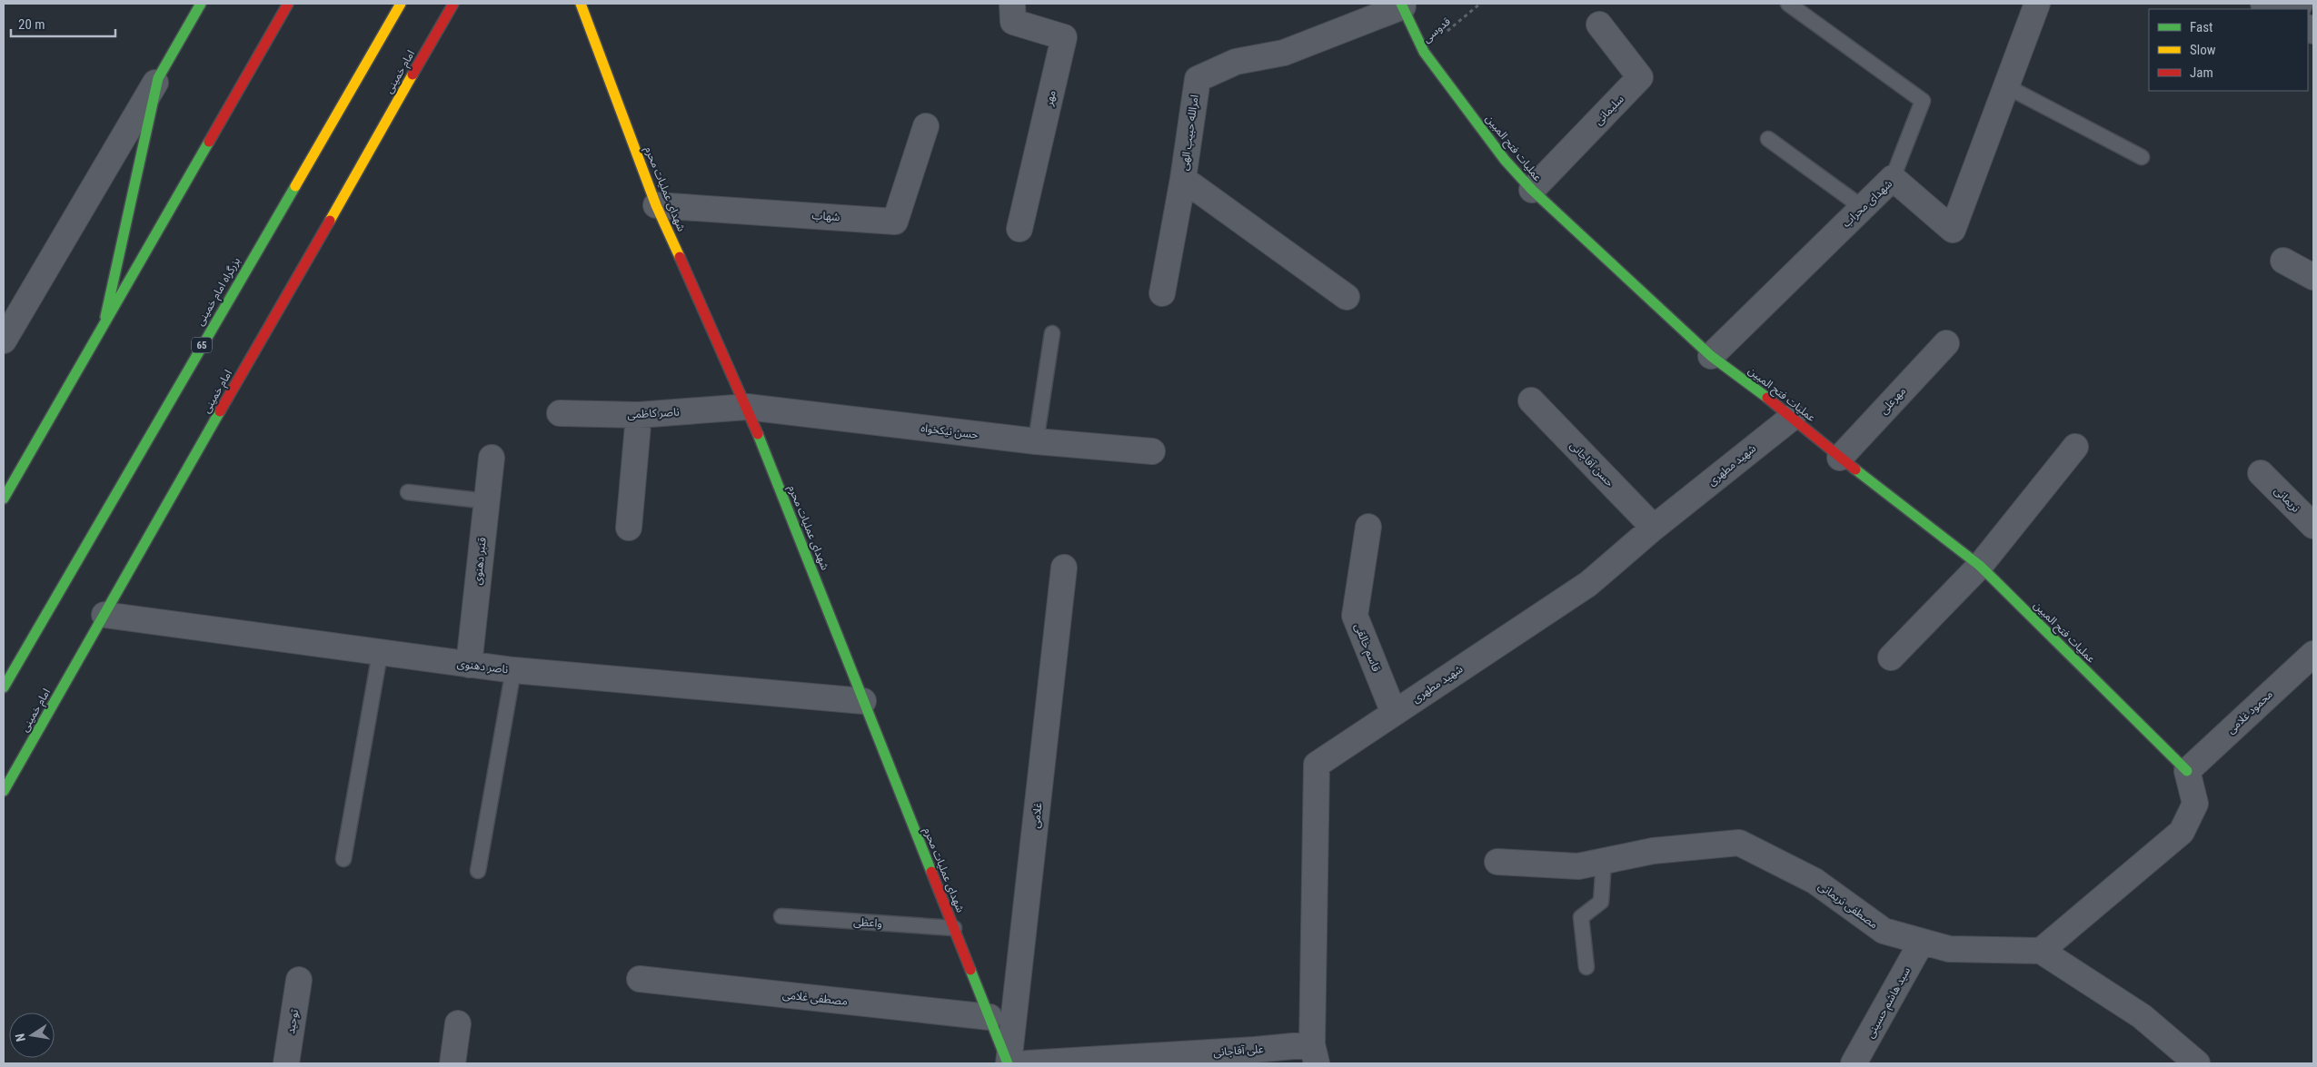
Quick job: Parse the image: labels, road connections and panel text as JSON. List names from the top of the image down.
{
  "streets": {
    "main road": [
      "امام خمینی",
      "عملیات فتح المبین",
      "شهدای عملیات محرم",
      "بزرگراه امام خمینی",
      "65"
    ],
    "street": [
      "مهر",
      "سلیمانی",
      "امرالله حبیب الهی",
      "شهدای محراب",
      "شهاب",
      "مهرعلی",
      "ناصر کاظمی",
      "حسن نیکخواه",
      "حسن آقاجانی",
      "شهید مطهری",
      "نریمانی",
      "قنبر دهنوی",
      "قاسم خالقی",
      "ناصر دهنوی",
      "محمود غلامی",
      "غلامی",
      "مصطفی نریمانی",
      "مصطفی غلامی",
      "سید هاشم حسینی",
      "توحید",
      "علی آقاجانی"
    ],
    "lane": ["واعظی"],
    "path": ["قدوسی"]
  },
  "crossings": [
    ["قدوسی", "عملیات فتح المبین"],
    ["امام خمینی", "ناصر دهنوی"],
    ["سلیمانی", "عملیات فتح المبین"],
    ["امرالله حبیب الهی", "عملیات فتح المبین"],
    ["عملیات فتح المبین", "شهدای محراب"],
    ["عملیات فتح المبین", "مهرعلی"],
    ["عملیات فتح المبین", "شهید مطهری"],
    ["عملیات فتح المبین", "محمود غلامی"],
    ["شهدای عملیات محرم", "شهاب"],
    ["شهدای عملیات محرم", "ناصر کاظمی"],
    ["شهدای عملیات محرم", "حسن نیکخواه"],
    ["شهدای عملیات محرم", "ناصر دهنوی"],
    ["شهدای عملیات محرم", "غلامی"],
    ["شهدای عملیات محرم", "واعظی"],
    ["شهدای عملیات محرم", "مصطفی غلامی"],
    ["ناصر کاظمی", "حسن نیکخواه"],
    ["حسن آقاجانی", "شهید مطهری"],
    ["شهید مطهری", "قاسم خالقی"],
    ["شهید مطهری", "علی آقاجانی"],
    ["قنبر دهنوی", "ناصر دهنوی"],
    ["مصطفی نریمانی", "سید هاشم حسینی"]
  ],
  "legend": ["Fast", "Slow", "Jam"],
  "scale_bar": "20 m",
  "north": "left"
}
